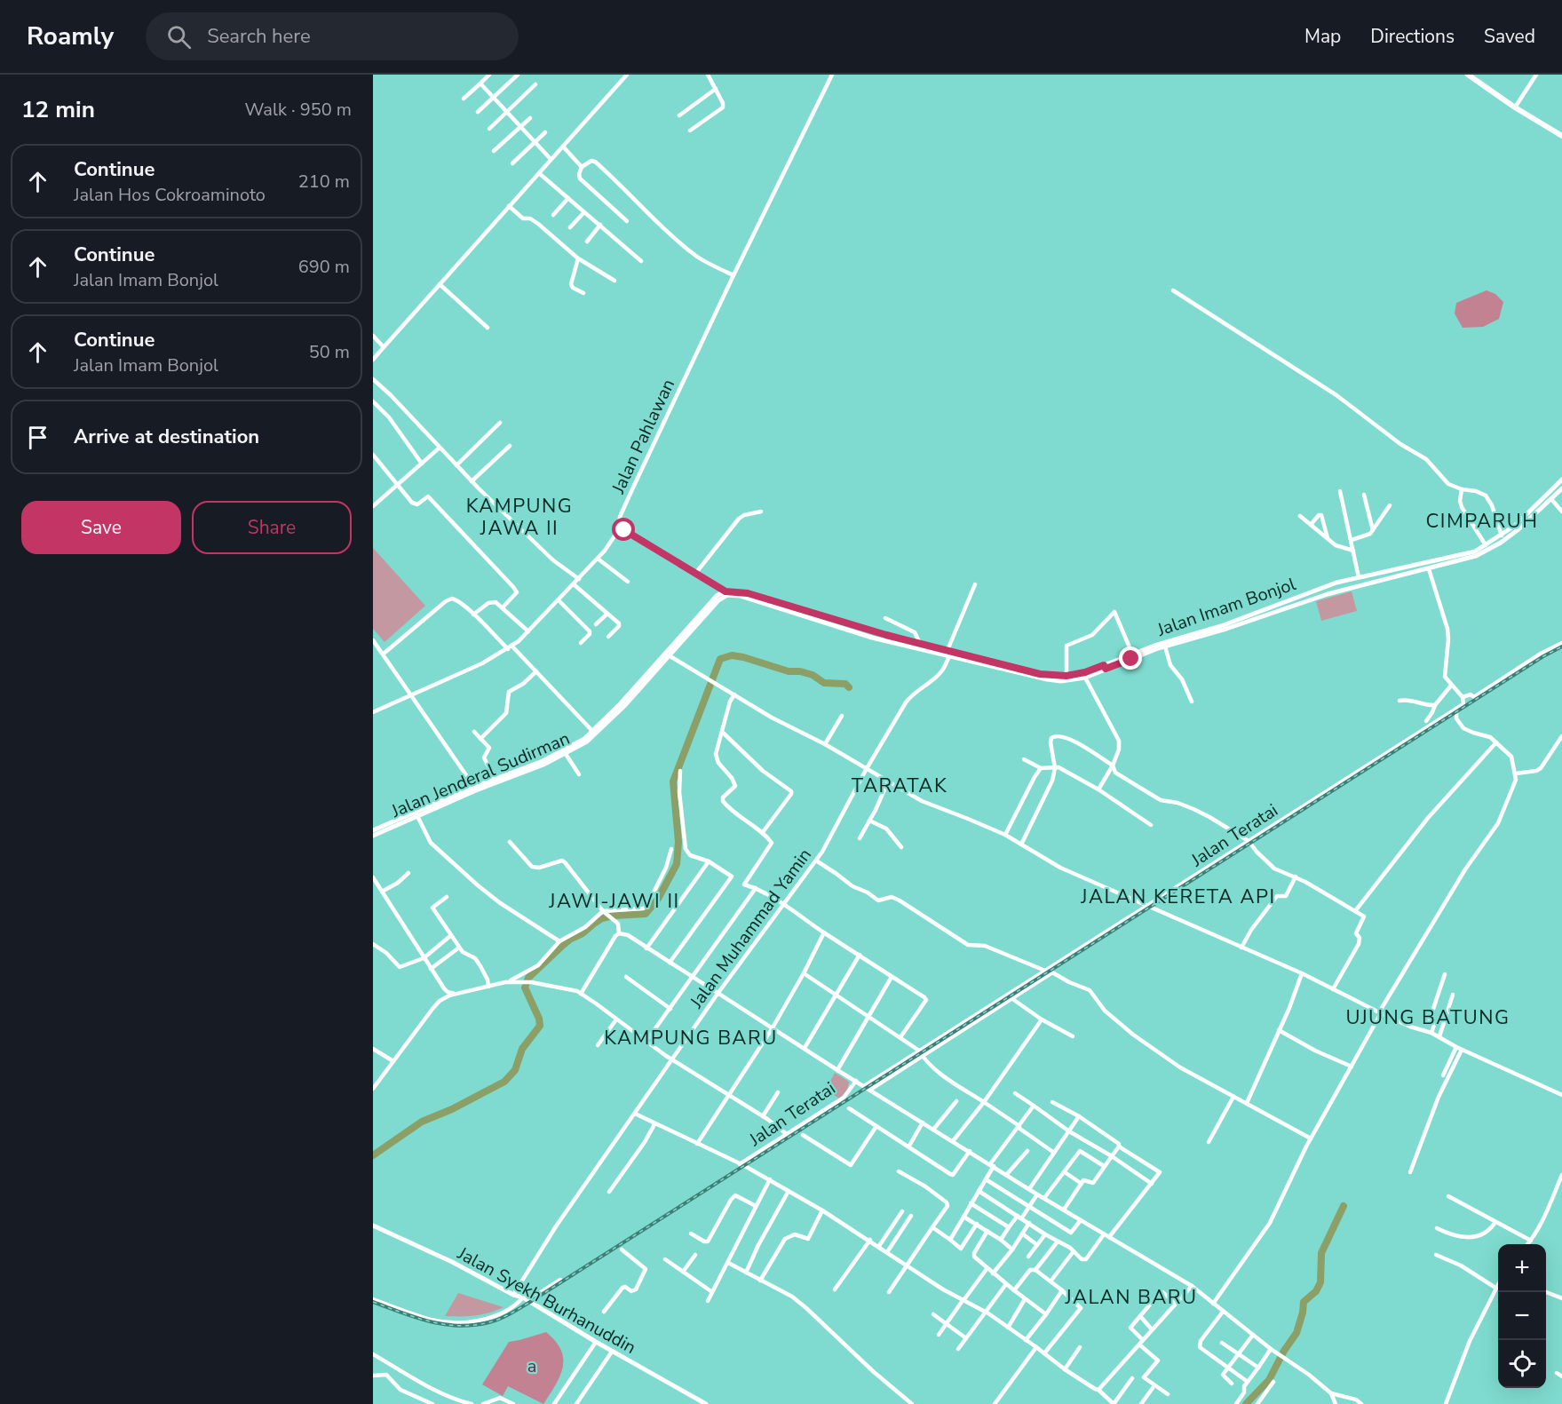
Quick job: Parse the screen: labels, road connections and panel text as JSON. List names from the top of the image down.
{
  "streets": {
    "main road": ["Jalan Imam Bonjol", "Jalan Jenderal Sudirman", "Jalan Syekh Burhanuddin"],
    "street": ["Jalan Pahlawan", "Jalan Teratai", "Jalan Muhammad Yamin"]
  },
  "crossings": [
    ["Jalan Imam Bonjol", "Jalan Jenderal Sudirman"],
    ["Jalan Imam Bonjol", "Jalan Muhammad Yamin"],
    ["Jalan Muhammad Yamin", "Jalan Syekh Burhanuddin"]
  ],
  "districts": [
    "KAMPUNG JAWA II",
    "CIMPARUH",
    "TARATAK",
    "JALAN KERETA API",
    "JAWI-JAWI II",
    "UJUNG BATUNG",
    "KAMPUNG BARU",
    "JALAN BARU"
  ],
  "parks": ["a"],
  "page": {
    "header": "Roamly",
    "search": "Search here",
    "nav": ["Map", "Directions", "Saved"],
    "heading": ["12 min", "Walk · 950 m"],
    "list": [
      ["Continue", "Jalan Hos Cokroaminoto", "210 m"],
      ["Continue", "Jalan Imam Bonjol", "690 m"],
      ["Continue", "Jalan Imam Bonjol", "50 m"],
      "Arrive at destination"
    ],
    "buttons": ["Save", "Share"],
    "map_buttons": ["+", "−"]
  }
}
